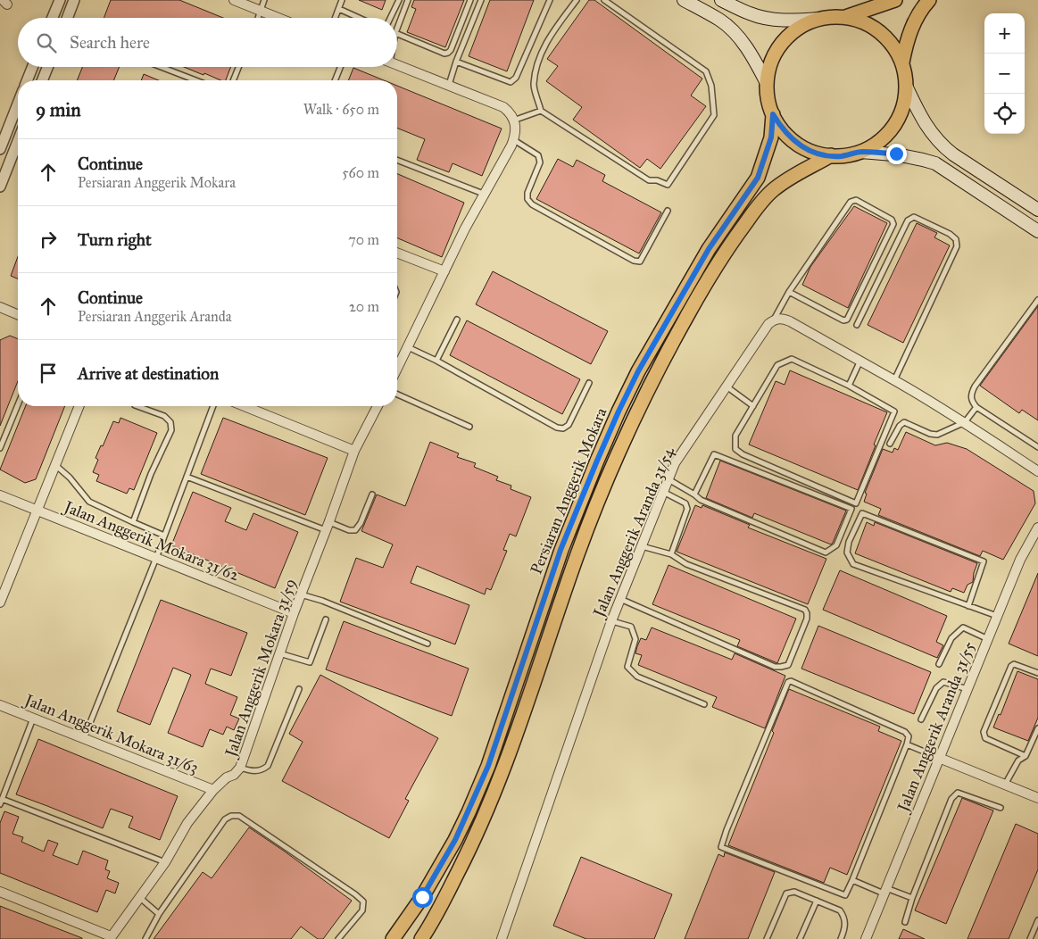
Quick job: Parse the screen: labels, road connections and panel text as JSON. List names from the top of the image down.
{
  "streets": {
    "main road": ["Persiaran Anggerik Mokara"],
    "street": [
      "Jalan Anggerik Aranda 31/54",
      "Jalan Anggerik Mokara 31/62",
      "Jalan Anggerik Mokara 31/59",
      "Jalan Anggerik Aranda 31/55",
      "Jalan Anggerik Mokara 31/63"
    ]
  },
  "crossings": [
    ["Jalan Anggerik Mokara 31/62", "Jalan Anggerik Mokara 31/59"],
    ["Jalan Anggerik Mokara 31/59", "Jalan Anggerik Mokara 31/63"]
  ],
  "page": {
    "map_buttons": ["+", "−"],
    "search": "Search here",
    "heading": ["9 min", "Walk · 650 m"],
    "list": [
      ["Continue", "Persiaran Anggerik Mokara", "560 m"],
      ["Turn right", "70 m"],
      ["Continue", "Persiaran Anggerik Aranda", "20 m"],
      "Arrive at destination"
    ]
  }
}
